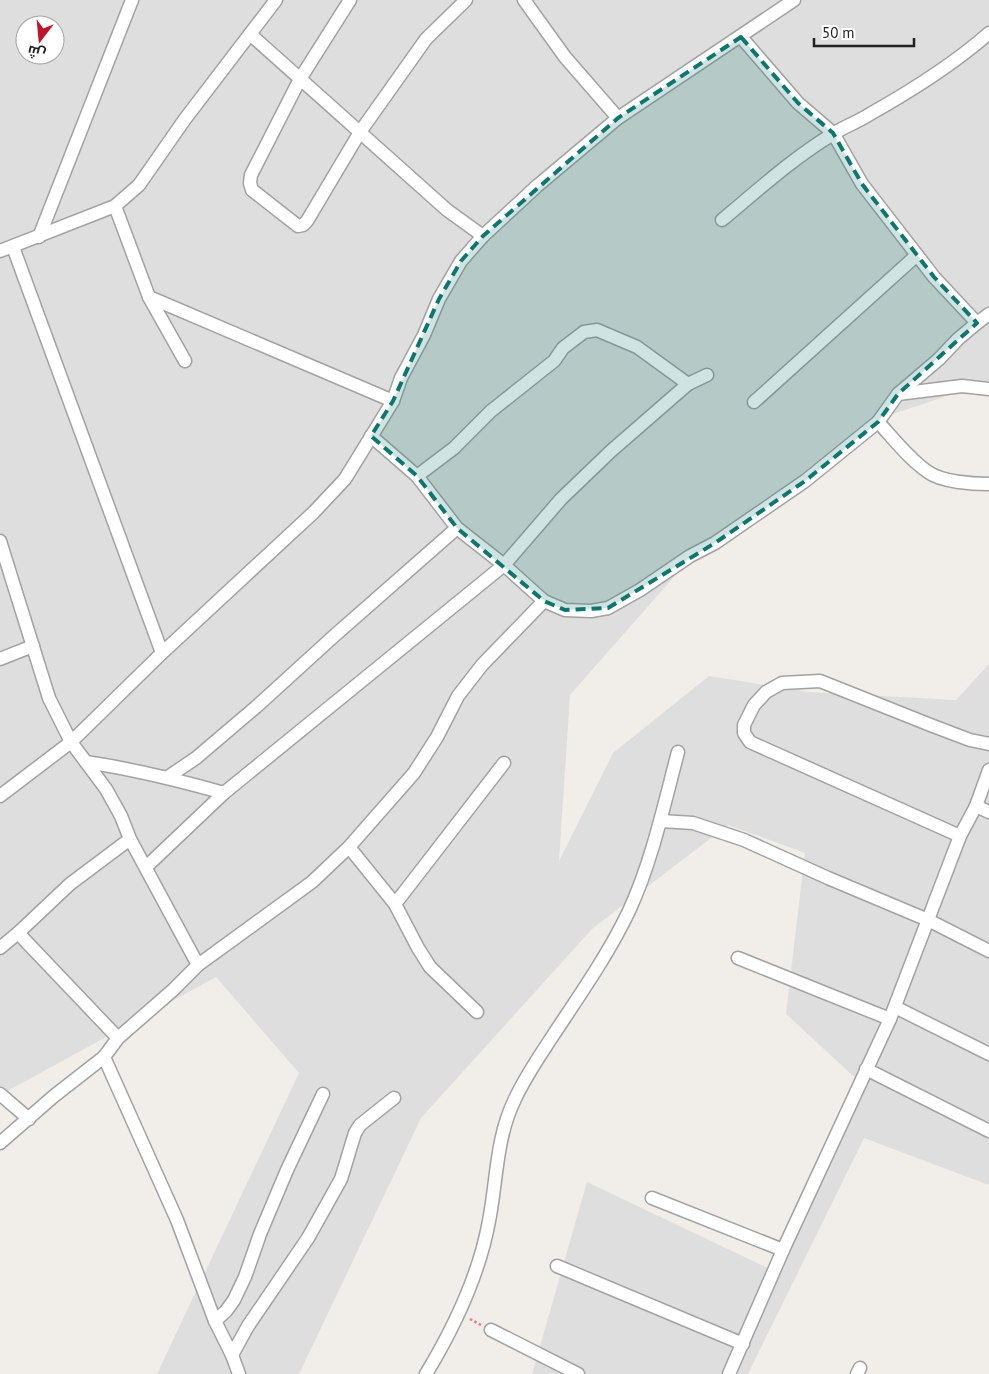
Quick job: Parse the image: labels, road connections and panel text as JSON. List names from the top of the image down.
{
  "scale_bar": "50 m",
  "north": "bottom"
}
